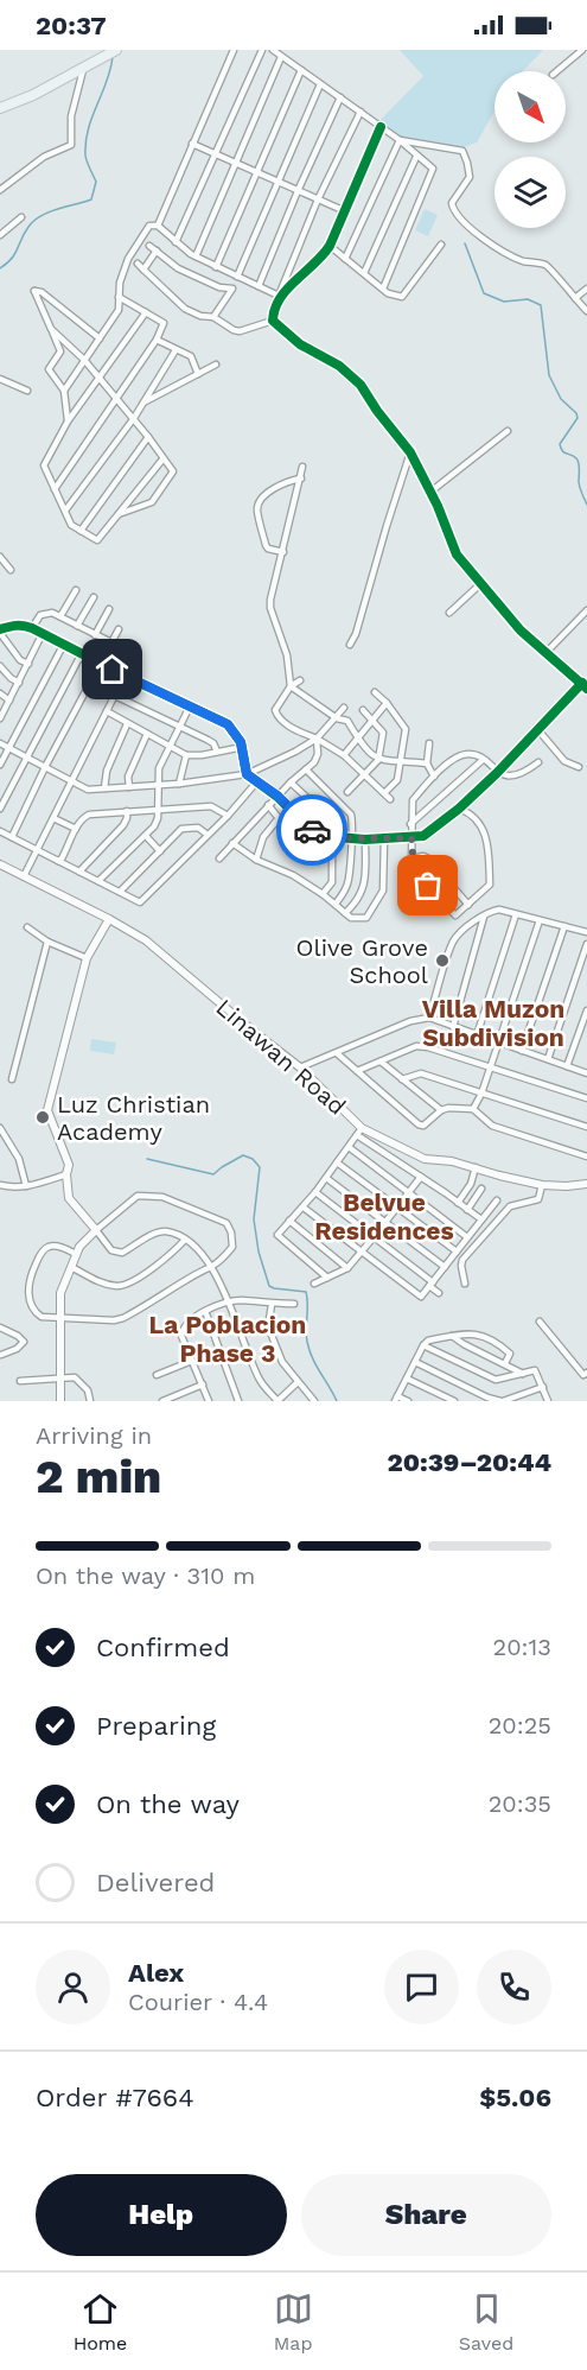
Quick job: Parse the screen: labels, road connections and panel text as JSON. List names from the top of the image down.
{
  "streets": {
    "street": ["Linawan Road"]
  },
  "districts": ["Villa Muzon Subdivision", "Belvue Residences", "La Poblacion Phase 3"],
  "places": ["Olive Grove School", "Luz Christian Academy"],
  "north": "bottom right",
  "page": {
    "status": "20:37",
    "heading": ["2 min", "Arriving in", "20:39–20:44"],
    "panel": [
      "Alex",
      "Courier · 4.4",
      "Order #7664",
      "$5.06"
    ],
    "bar": "On the way · 310 m",
    "list": [
      ["Confirmed", "20:13"],
      ["Preparing", "20:25"],
      ["On the way", "20:35"],
      "Delivered"
    ],
    "buttons": ["Help", "Share"],
    "tabs": ["Home", "Map", "Saved"]
  }
}
